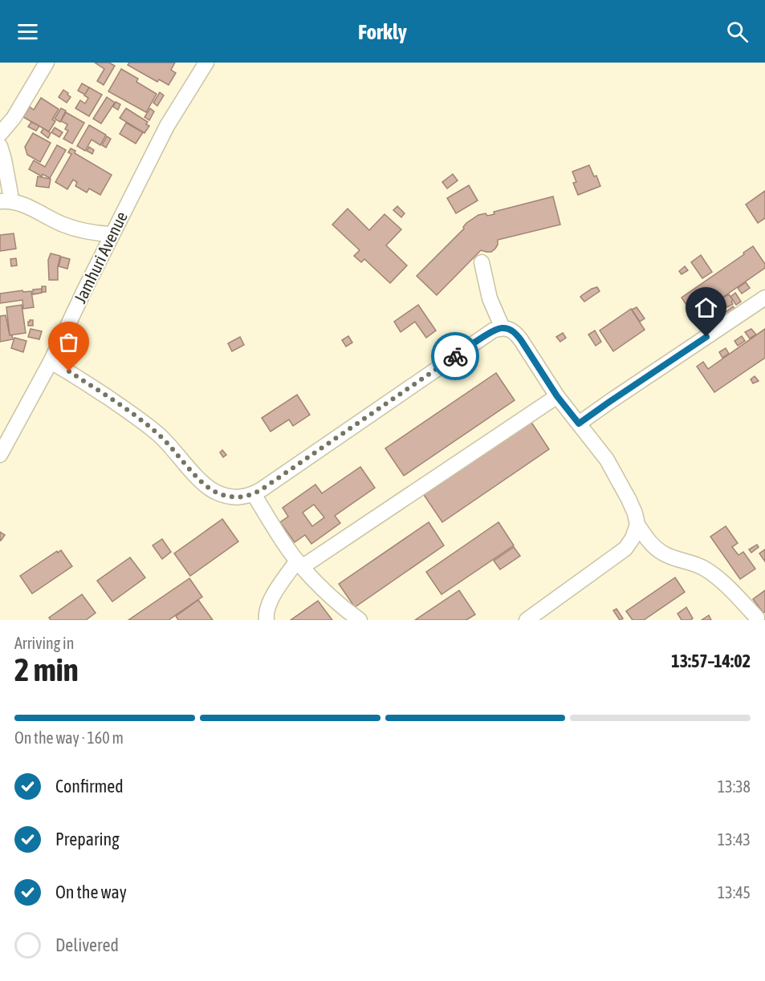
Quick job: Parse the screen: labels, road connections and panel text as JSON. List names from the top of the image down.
{
  "streets": {
    "street": ["Jamhuri Avenue"]
  },
  "page": {
    "header": "Forkly",
    "heading": ["2 min", "Arriving in", "13:57–14:02"],
    "bar": "On the way · 160 m",
    "list": [
      ["Confirmed", "13:38"],
      ["Preparing", "13:43"],
      ["On the way", "13:45"],
      "Delivered"
    ]
  }
}
